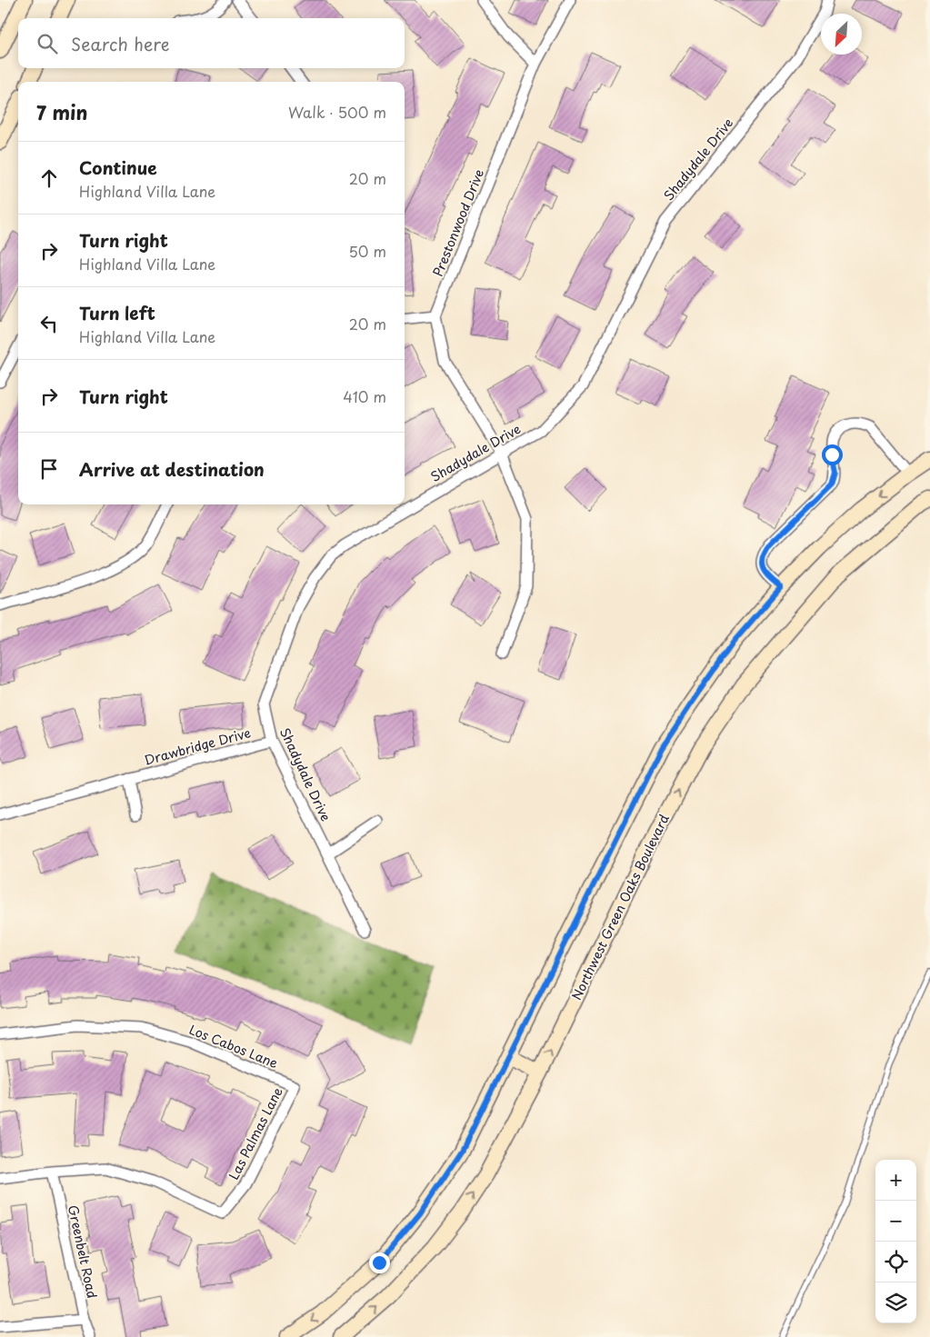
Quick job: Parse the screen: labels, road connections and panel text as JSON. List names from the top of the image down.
{
  "streets": {
    "main road": ["Northwest Green Oaks Boulevard"],
    "street": [
      "Shadydale Drive",
      "Prestonwood Drive",
      "Drawbridge Drive",
      "Los Cabos Lane",
      "Las Palmas Lane",
      "Greenbelt Road"
    ]
  },
  "crossings": [
    ["Shadydale Drive", "Drawbridge Drive"],
    ["Los Cabos Lane", "Las Palmas Lane"],
    ["Las Palmas Lane", "Greenbelt Road"]
  ],
  "north": "bottom left",
  "page": {
    "search": "Search here",
    "heading": ["7 min", "Walk · 500 m"],
    "list": [
      ["Continue", "Highland Villa Lane", "20 m"],
      ["Turn right", "Highland Villa Lane", "50 m"],
      ["Turn left", "Highland Villa Lane", "20 m"],
      ["Turn right", "410 m"],
      "Arrive at destination"
    ],
    "map_buttons": ["+", "−"]
  }
}
